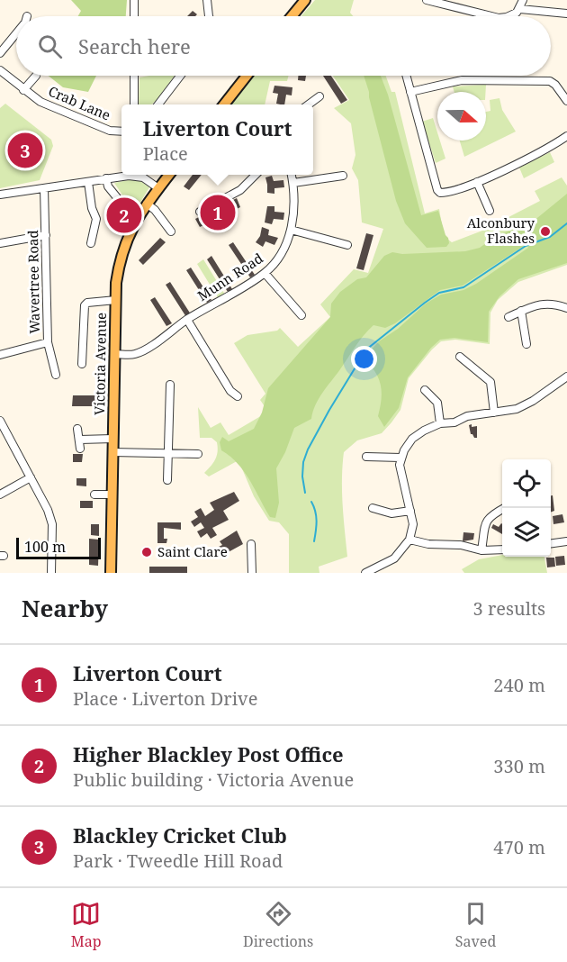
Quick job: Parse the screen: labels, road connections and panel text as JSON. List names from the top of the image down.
{
  "streets": {
    "main road": ["Victoria Avenue"],
    "street": ["Crab Lane", "Munn Road", "Wavertree Road"]
  },
  "crossings": [
    ["Munn Road", "Victoria Avenue"]
  ],
  "places": ["Alconbury Flashes", "Saint Clare"],
  "scale_bar": "100 m",
  "north": "right",
  "page": {
    "search": "Search here",
    "popup": ["Liverton Court", "Place"],
    "pins": ["3", "1", "2"],
    "scale": "100 m",
    "heading": ["Nearby", "3 results"],
    "list": [
      {
        "mark": "1",
        "name": "Liverton Court",
        "note": "Place · Liverton Drive",
        "value": "240 m"
      },
      {
        "mark": "2",
        "name": "Higher Blackley Post Office",
        "note": "Public building · Victoria Avenue",
        "value": "330 m"
      },
      {
        "mark": "3",
        "name": "Blackley Cricket Club",
        "note": "Park · Tweedle Hill Road",
        "value": "470 m"
      }
    ],
    "nav": ["Map", "Directions", "Saved"]
  }
}
